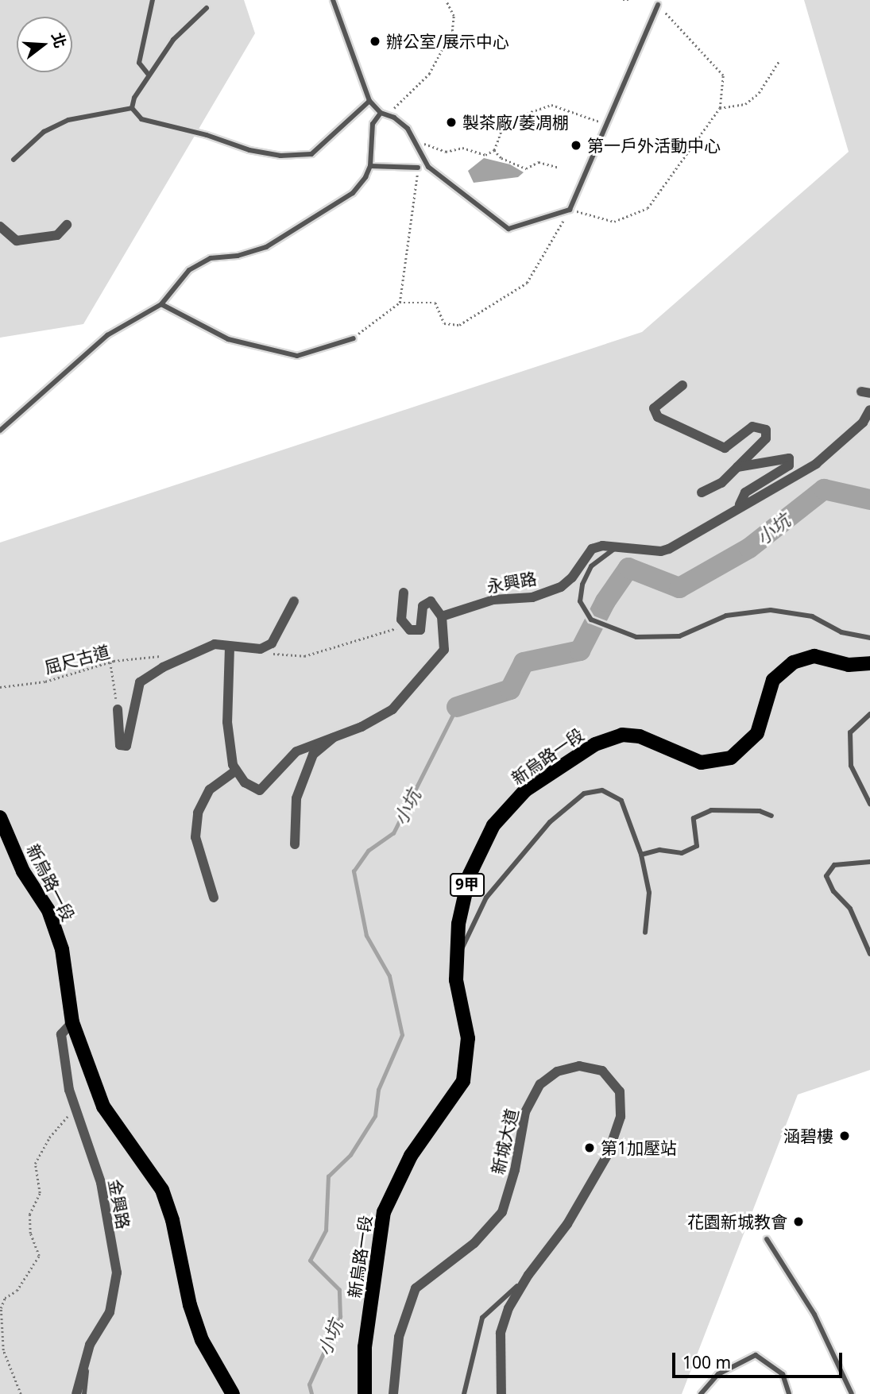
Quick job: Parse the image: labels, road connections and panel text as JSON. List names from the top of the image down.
{
  "streets": {
    "main road": ["新烏路一段", "9甲"],
    "street": ["永興路", "新城大道", "金興路"],
    "path": ["屈尺古道"]
  },
  "crossings": [
    ["新烏路一段", "金興路"]
  ],
  "water": ["小坑"],
  "places": [
    "辦公室/展示中心",
    "製茶廠/萎凋棚",
    "第一戶外活動中心",
    "涵碧樓",
    "第1加壓站",
    "花園新城教會"
  ],
  "scale_bar": "100 m",
  "north": "right"
}
